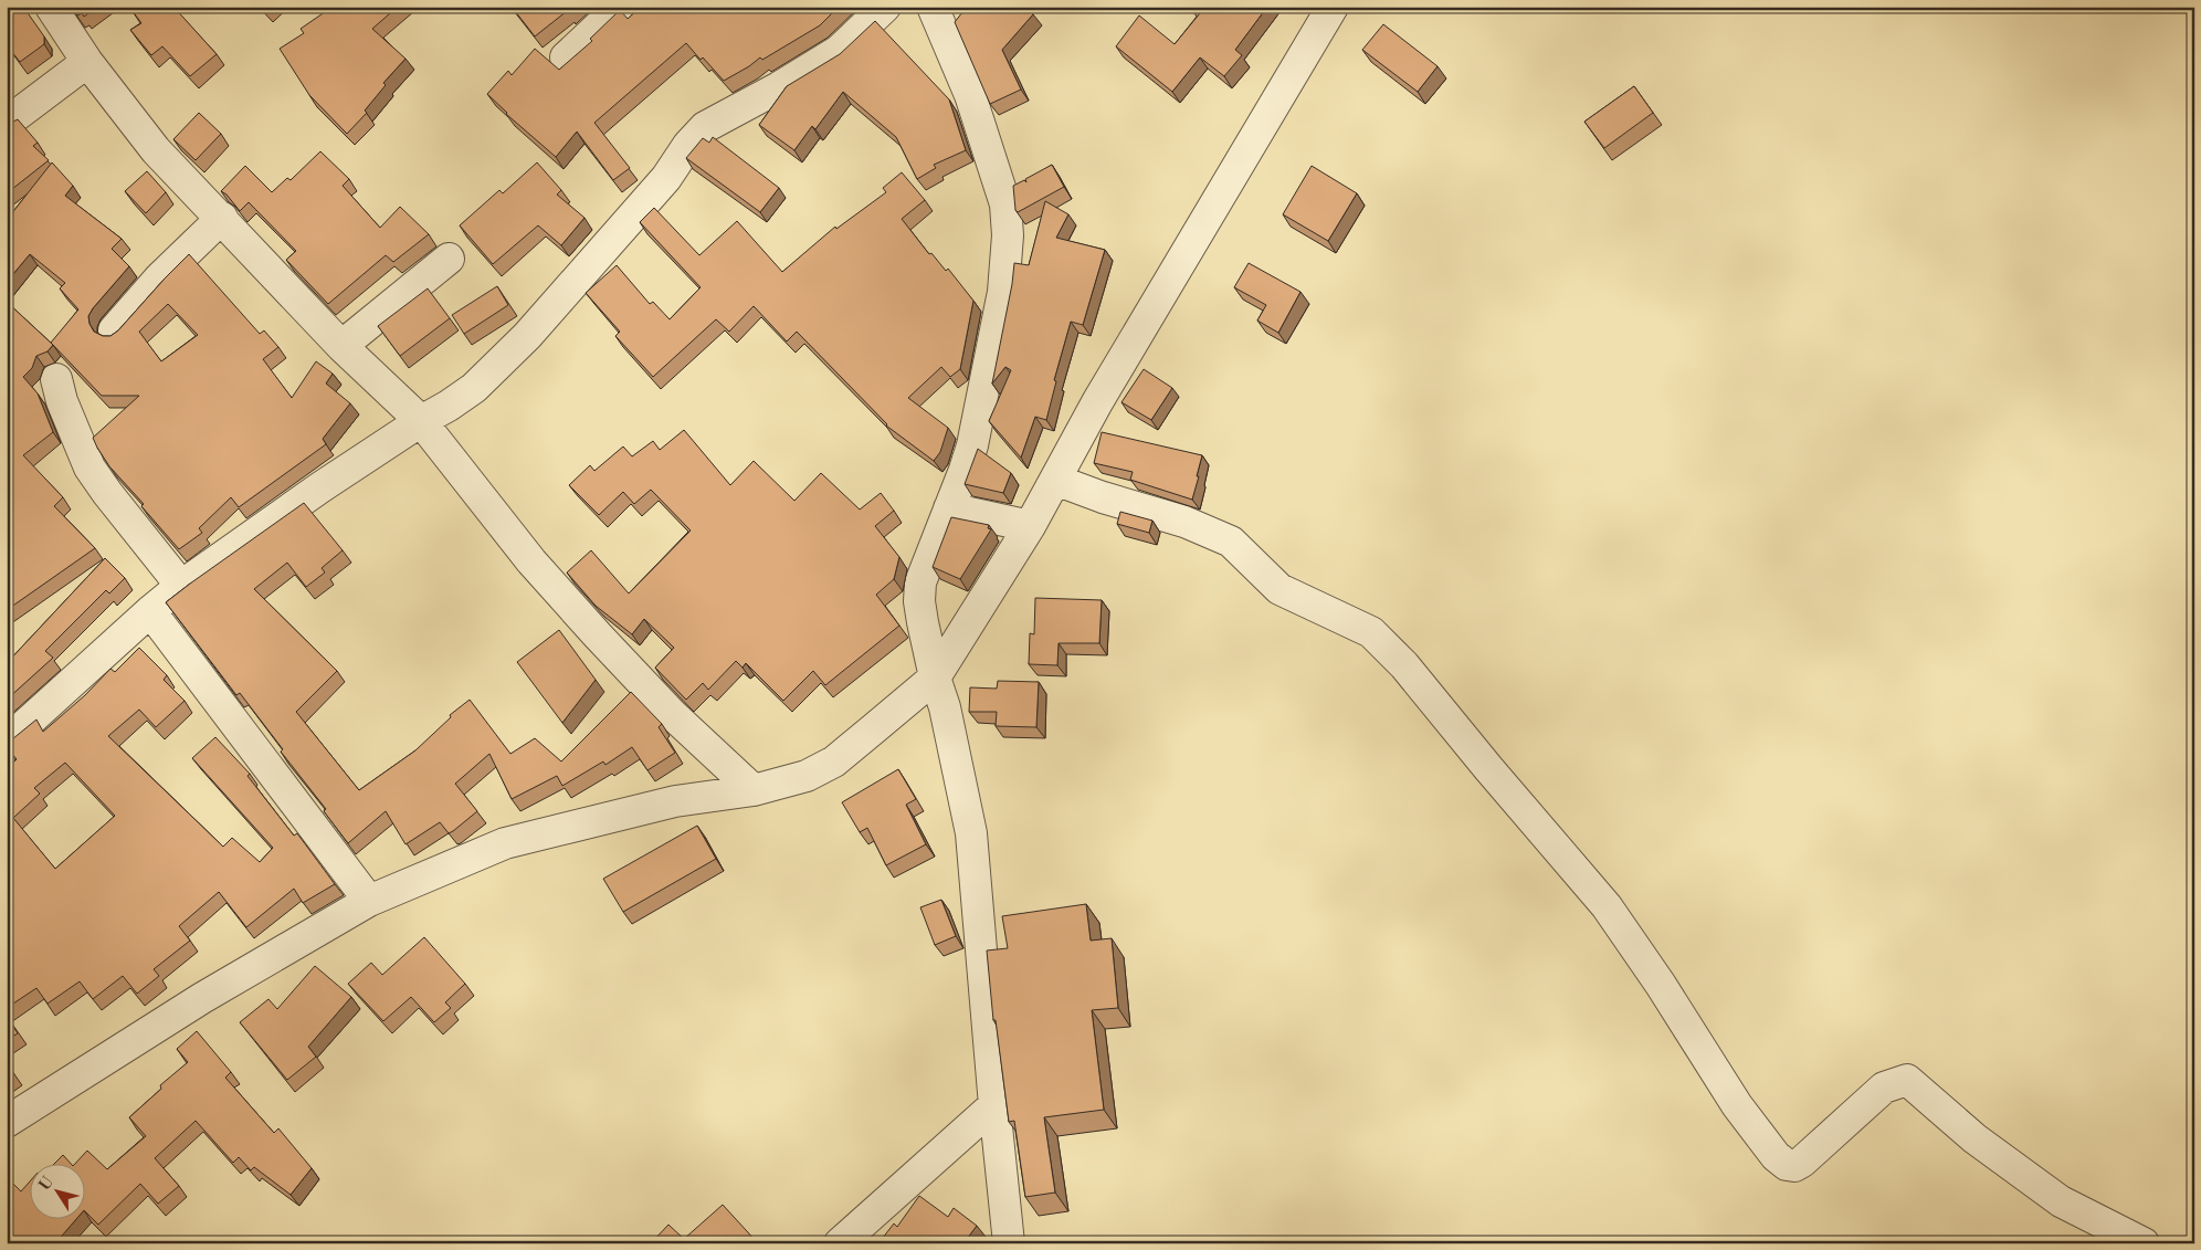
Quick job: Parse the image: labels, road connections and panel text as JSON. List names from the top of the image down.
{
  "north": "top left"
}
